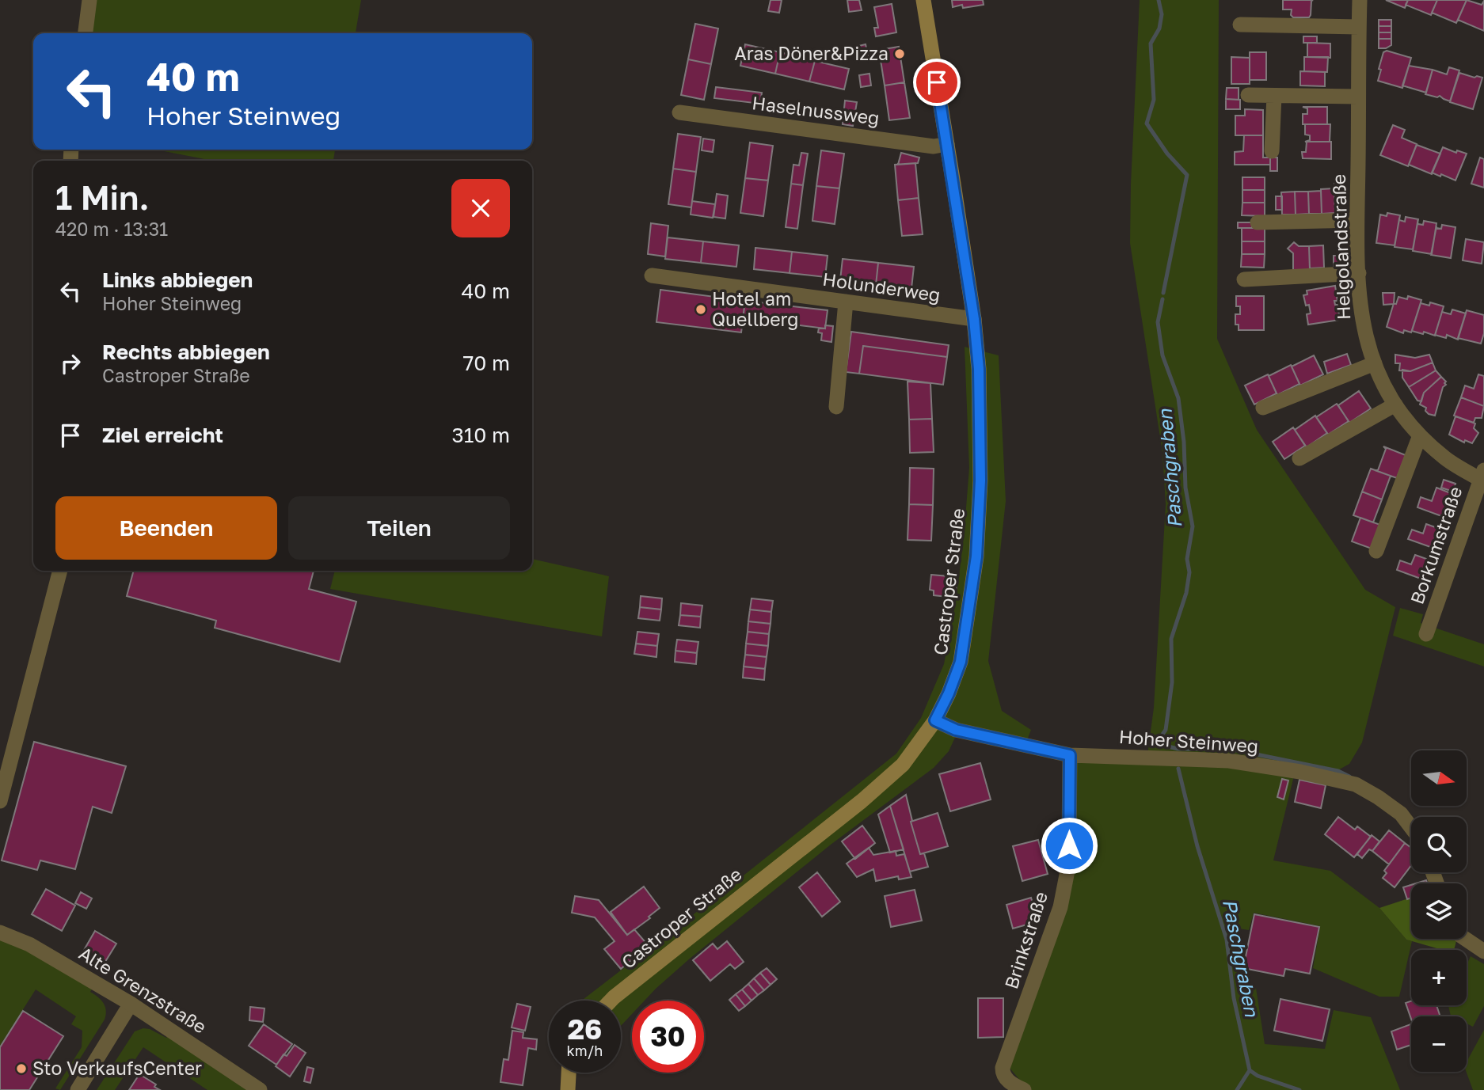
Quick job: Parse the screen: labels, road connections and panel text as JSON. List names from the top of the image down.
{
  "streets": {
    "main road": ["Castroper Straße"],
    "street": [
      "Haselnussweg",
      "Helgolandstraße",
      "Holunderweg",
      "Borkumstraße",
      "Hoher Steinweg",
      "Brinkstraße",
      "Alte Grenzstraße"
    ]
  },
  "crossings": [
    ["Haselnussweg", "Castroper Straße"],
    ["Helgolandstraße", "Borkumstraße"],
    ["Holunderweg", "Castroper Straße"],
    ["Castroper Straße", "Hoher Steinweg"],
    ["Hoher Steinweg", "Brinkstraße"]
  ],
  "water": ["Paschgraben"],
  "places": ["Aras Döner&Pizza", "Hotel am Quellberg", "Sto VerkaufsCenter"],
  "north": "right",
  "page": {
    "turn": ["40 m", "Hoher Steinweg"],
    "heading": ["1 Min.", "420 m · 13:31"],
    "list": [
      {
        "name": "Links abbiegen",
        "note": "Hoher Steinweg",
        "value": "40 m"
      },
      {
        "name": "Rechts abbiegen",
        "note": "Castroper Straße",
        "value": "70 m"
      },
      {
        "name": "Ziel erreicht",
        "value": "310 m"
      }
    ],
    "buttons": ["Beenden", "Teilen"],
    "map_buttons": ["+", "−"],
    "speed": "26 km/h",
    "limit": "30"
  }
}
